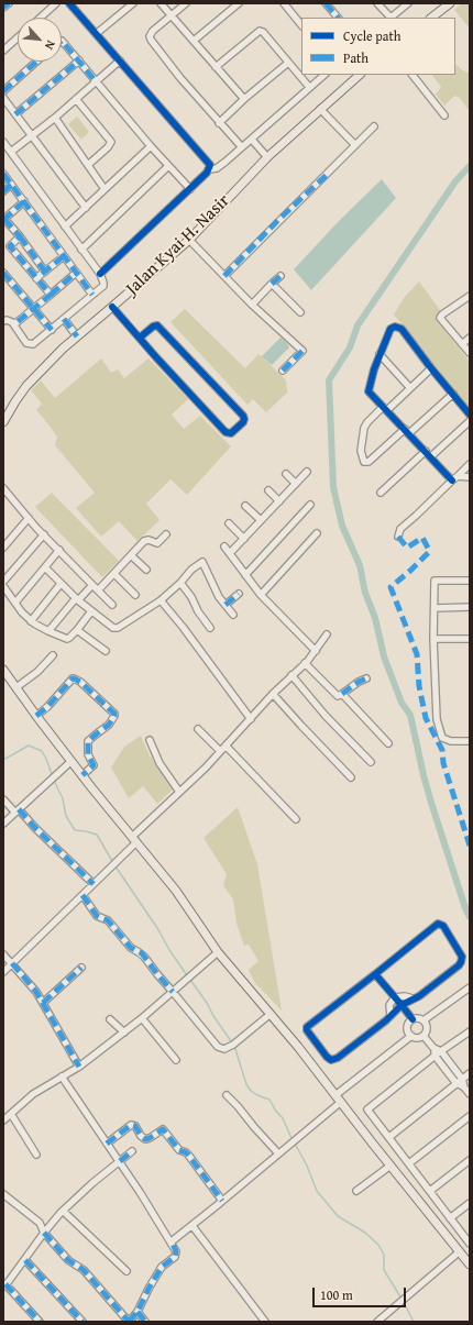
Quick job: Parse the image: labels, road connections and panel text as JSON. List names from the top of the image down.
{
  "streets": {
    "main road": ["Jalan Kyai H. Nasir"]
  },
  "legend": ["Cycle path", "Path"],
  "scale_bar": "100 m",
  "north": "bottom right"
}
